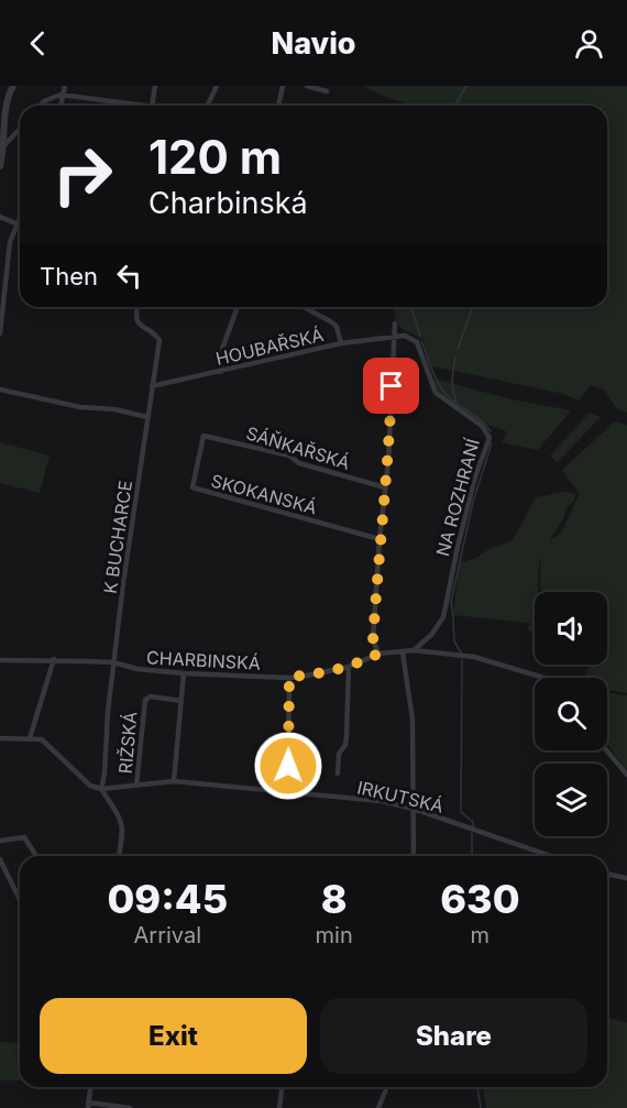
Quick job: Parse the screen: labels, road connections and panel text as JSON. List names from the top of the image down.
{
  "streets": {
    "street": [
      "HOUBAŘSKÁ",
      "SÁŇKAŘSKÁ",
      "SKOKANSKÁ",
      "NA ROZHRANÍ",
      "K BUCHARCE",
      "CHARBINSKÁ",
      "RIŽSKÁ",
      "IRKUTSKÁ"
    ]
  },
  "crossings": [
    ["HOUBAŘSKÁ", "NA ROZHRANÍ"],
    ["HOUBAŘSKÁ", "K BUCHARCE"],
    ["SÁŇKAŘSKÁ", "SKOKANSKÁ"],
    ["K BUCHARCE", "CHARBINSKÁ"],
    ["K BUCHARCE", "IRKUTSKÁ"],
    ["RIŽSKÁ", "IRKUTSKÁ"]
  ],
  "page": {
    "header": "Navio",
    "turn": ["120 m", "Charbinská"],
    "then": "Then",
    "eta": [
      "09:45",
      "Arrival",
      "8",
      "min",
      "630",
      "m"
    ],
    "buttons": ["Exit", "Share"]
  }
}
